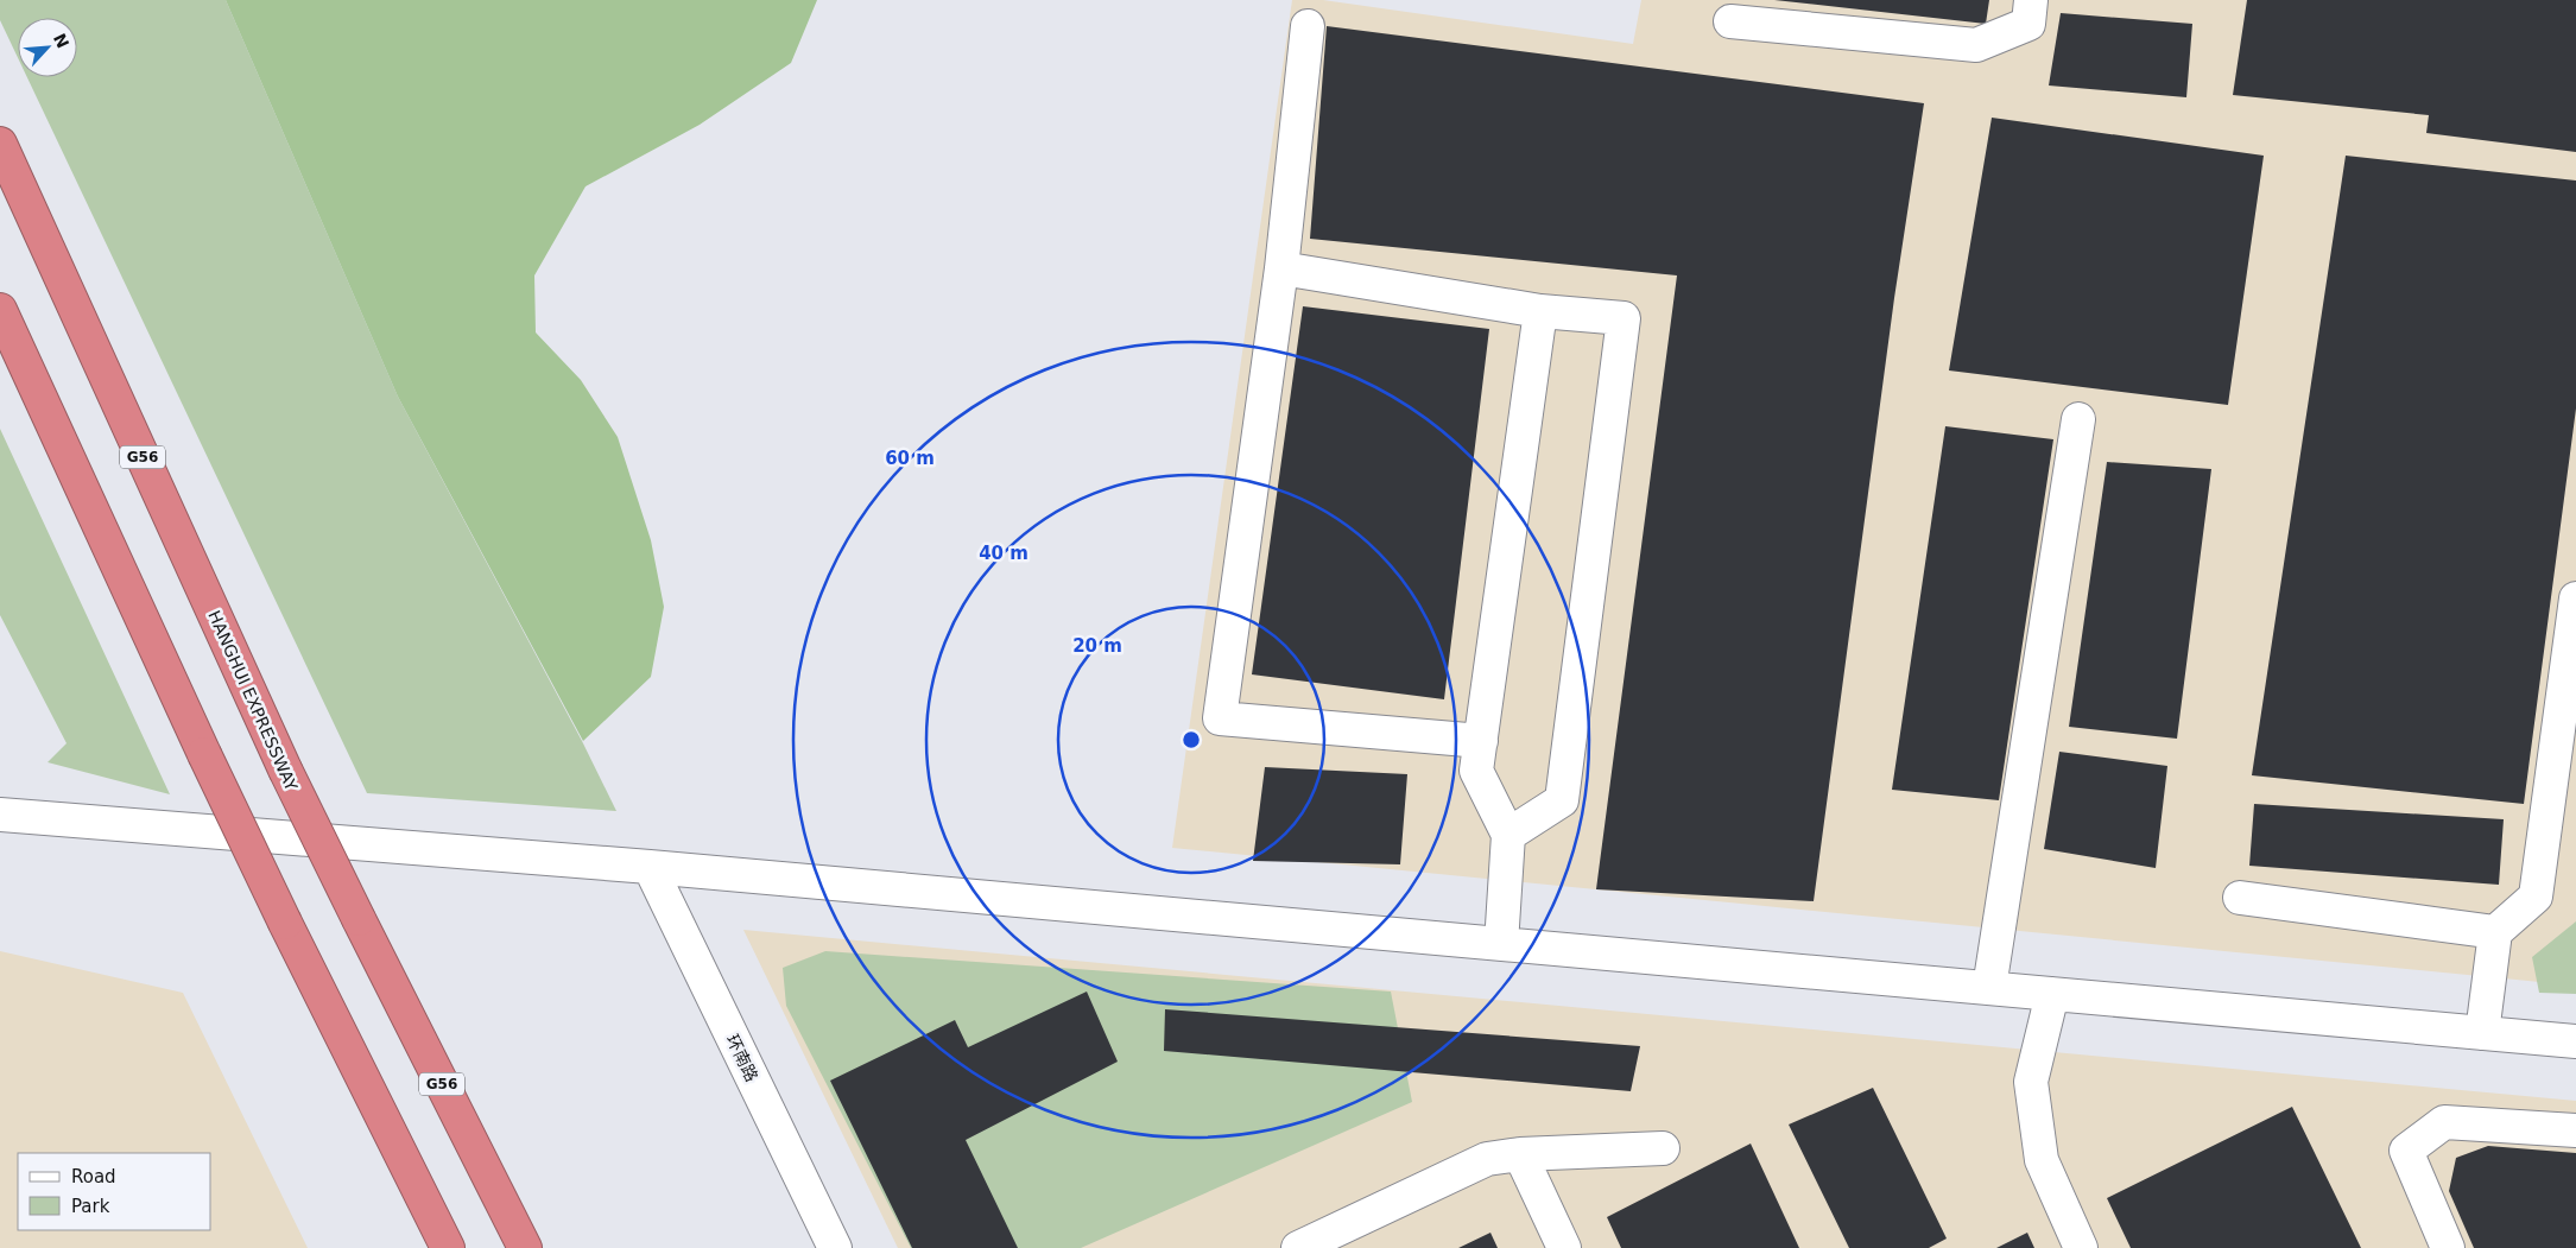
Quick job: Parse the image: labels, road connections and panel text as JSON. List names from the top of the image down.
{
  "streets": {
    "highway": ["G56", "HANGHUI EXPRESSWAY"],
    "street": ["环南路"]
  },
  "legend": ["Road", "Park"],
  "north": "top right",
  "rings": ["60 m", "40 m", "20 m"]
}
